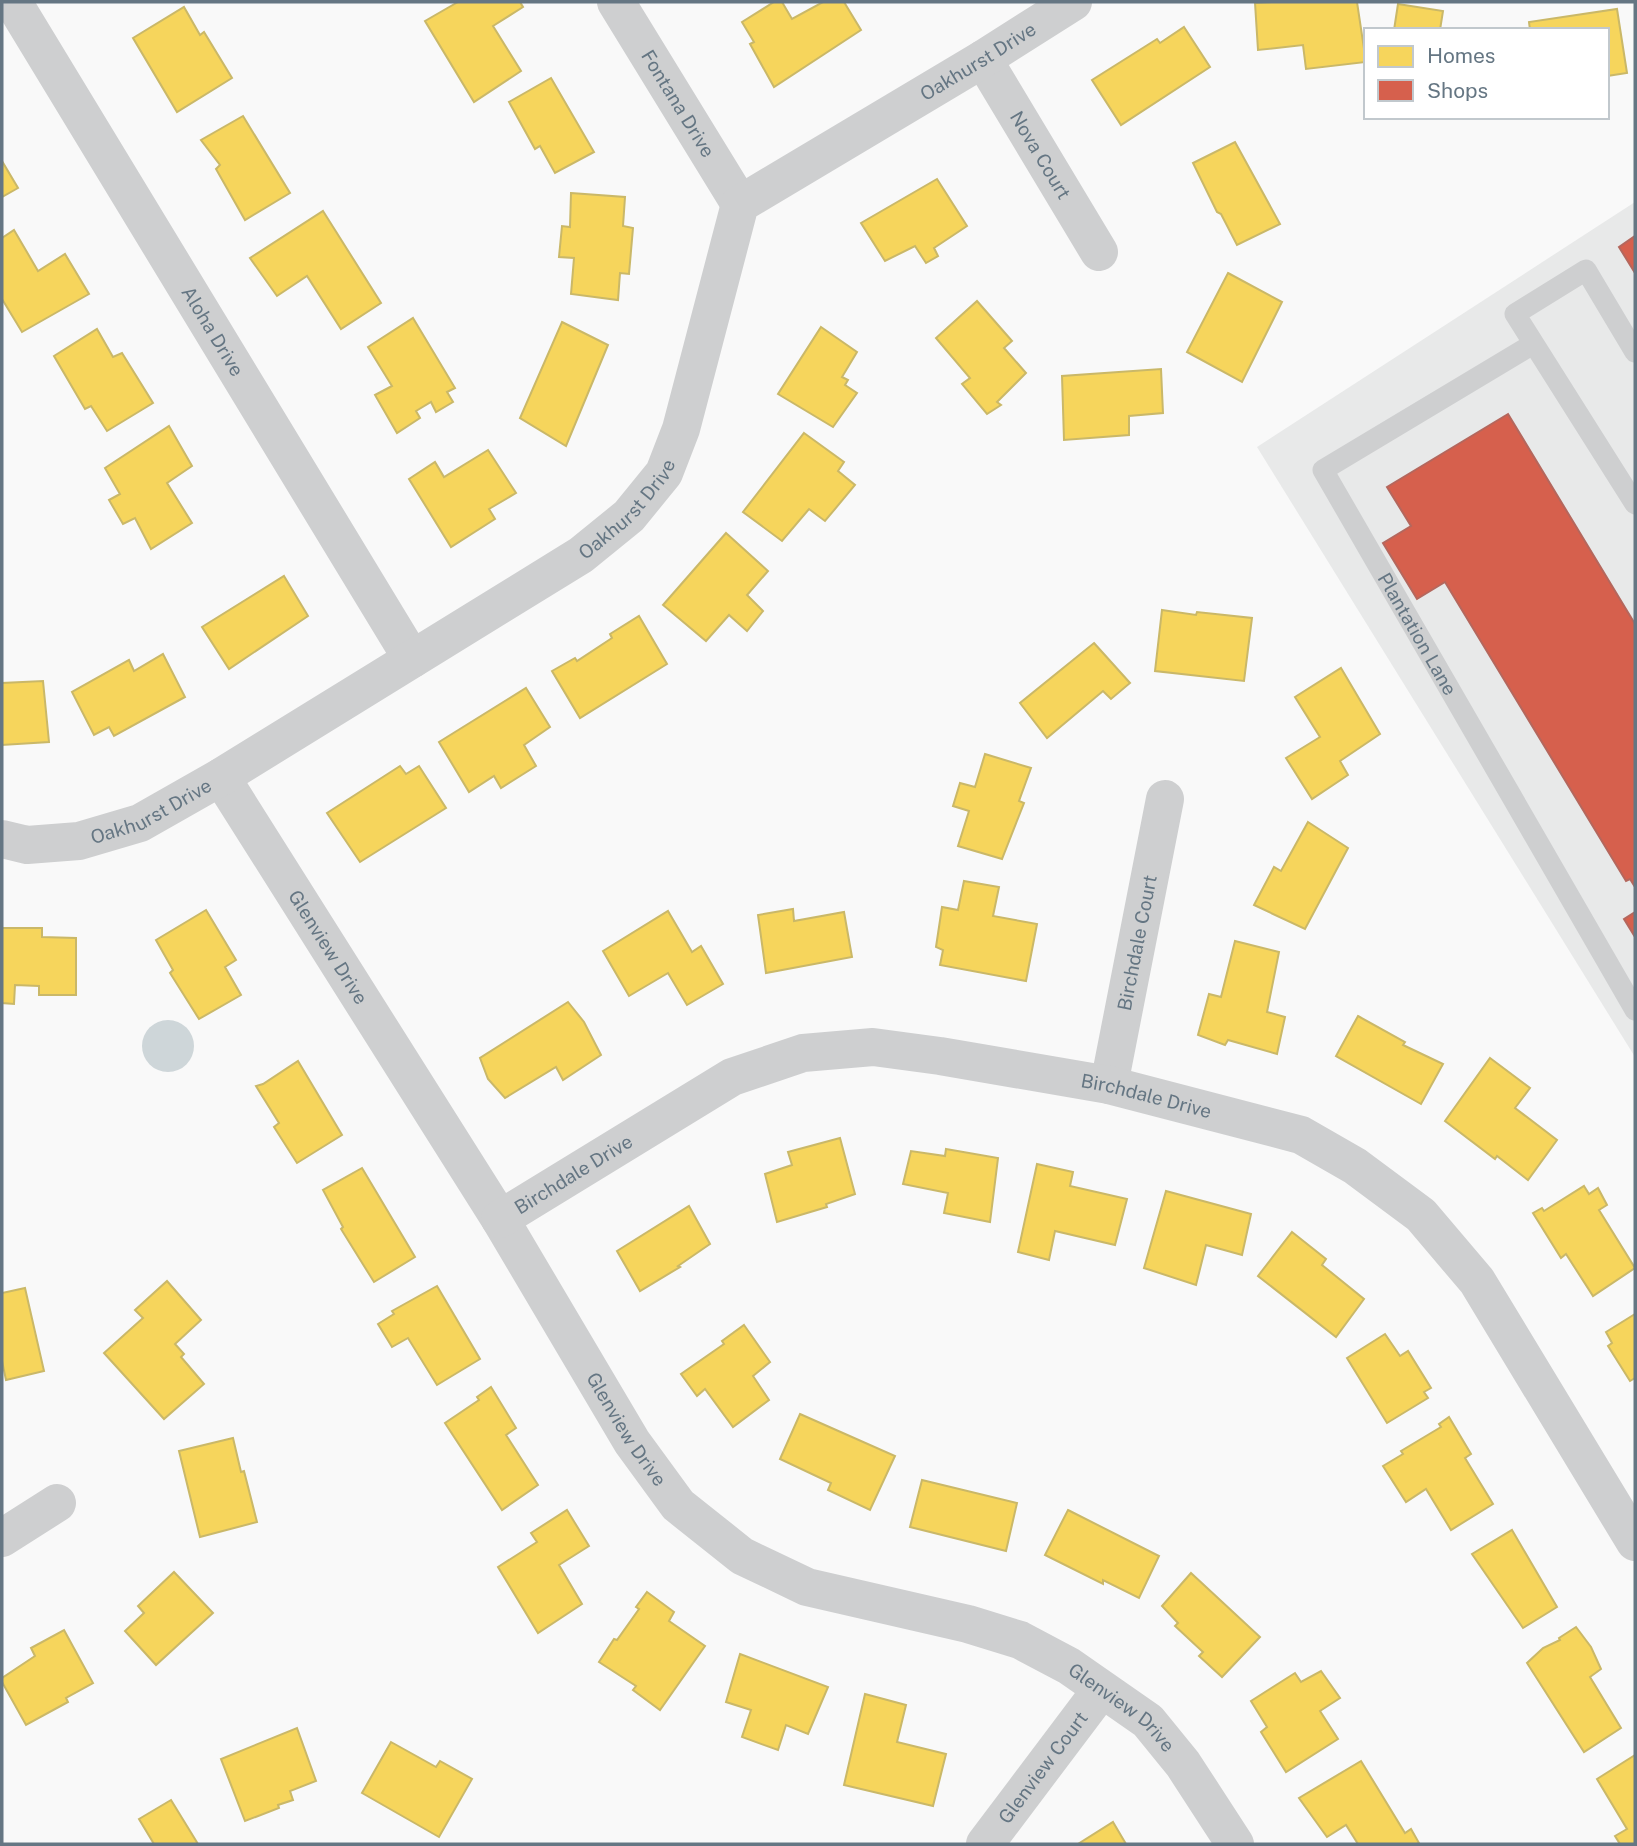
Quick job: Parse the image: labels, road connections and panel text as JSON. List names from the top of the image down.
{
  "streets": {
    "street": [
      "Oakhurst Drive",
      "Fontana Drive",
      "Nova Court",
      "Aloha Drive",
      "Birchdale Court",
      "Glenview Drive",
      "Birchdale Drive",
      "Glenview Court"
    ],
    "lane": ["Plantation Lane"]
  },
  "crossings": [
    ["Oakhurst Drive", "Fontana Drive"],
    ["Oakhurst Drive", "Nova Court"],
    ["Oakhurst Drive", "Aloha Drive"],
    ["Oakhurst Drive", "Glenview Drive"],
    ["Birchdale Court", "Birchdale Drive"],
    ["Glenview Drive", "Birchdale Drive"],
    ["Glenview Drive", "Glenview Court"]
  ],
  "legend": ["Homes", "Shops"]
}
